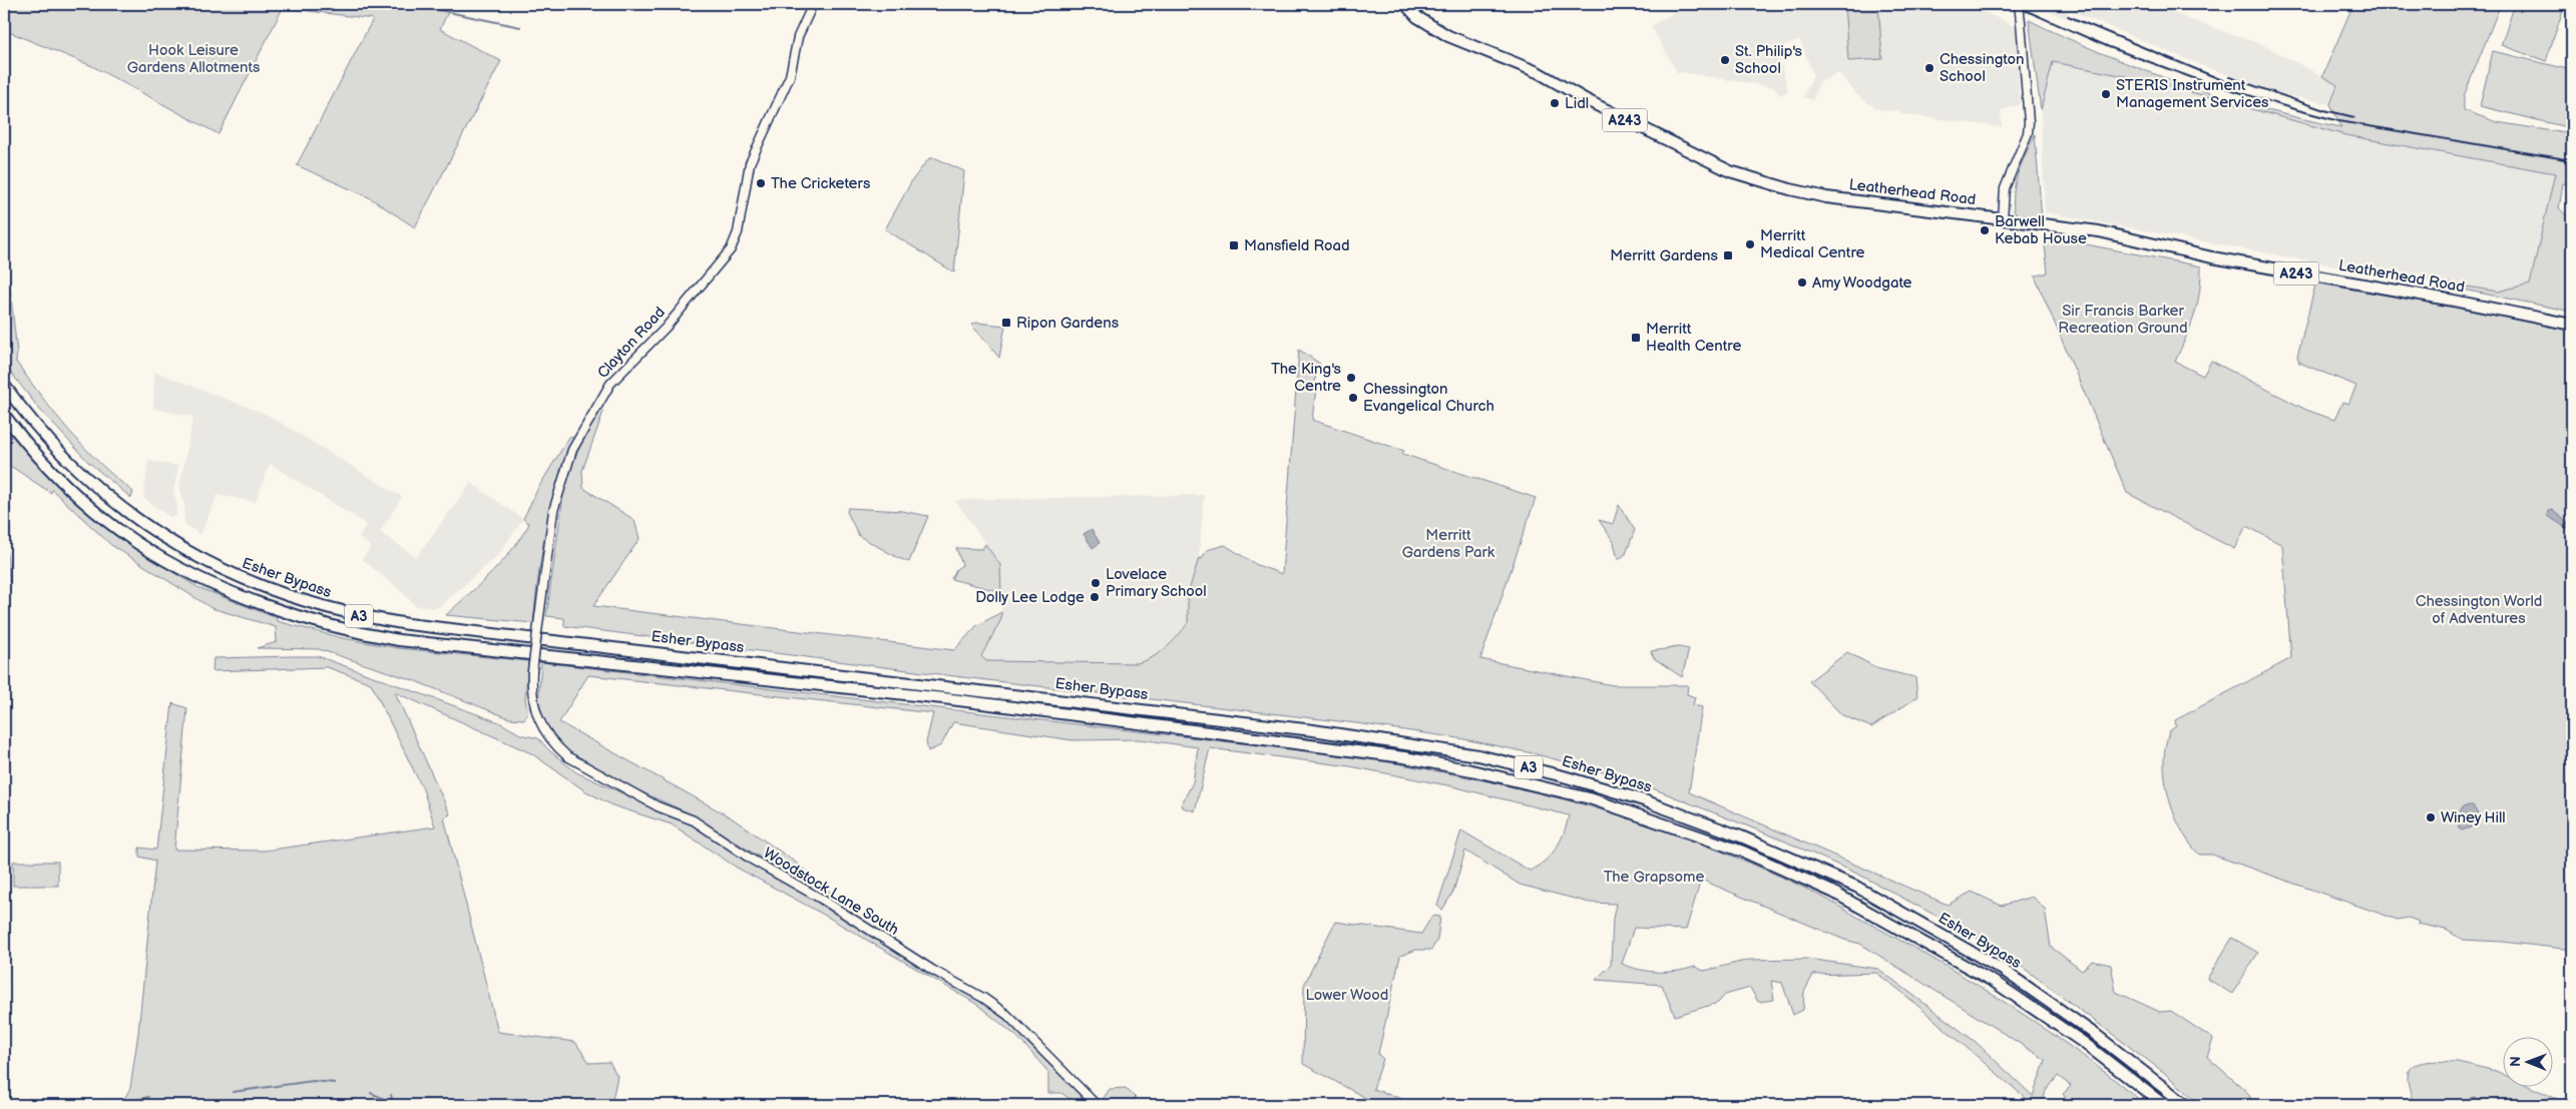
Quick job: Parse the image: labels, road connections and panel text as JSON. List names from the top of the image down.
{
  "streets": {
    "highway": [
      "A243",
      "Leatherhead Road",
      "Esher Bypass",
      "A3"
    ],
    "street": ["Clayton Road", "Woodstock Lane South"]
  },
  "crossings": [
    ["Clayton Road", "Woodstock Lane South"]
  ],
  "parks": [
    "Hook Leisure Gardens Allotments",
    "Sir Francis Barker Recreation Ground",
    "Merritt Gardens Park",
    "Chessington World of Adventures",
    "The Grapsome",
    "Lower Wood"
  ],
  "places": {
    "other": [
      "St. Philip's School",
      "Chessington School",
      "STERIS Instrument Management Services",
      "Lidl",
      "The Cricketers",
      "Barwell Kebab House",
      "Merritt Medical Centre",
      "Amy Woodgate",
      "The King's Centre",
      "Chessington Evangelical Church",
      "Lovelace Primary School",
      "Dolly Lee Lodge",
      "Winey Hill"
    ],
    "transit": [
      "Mansfield Road",
      "Merritt Gardens",
      "Ripon Gardens",
      "Merritt Health Centre"
    ]
  },
  "north": "left"
}
